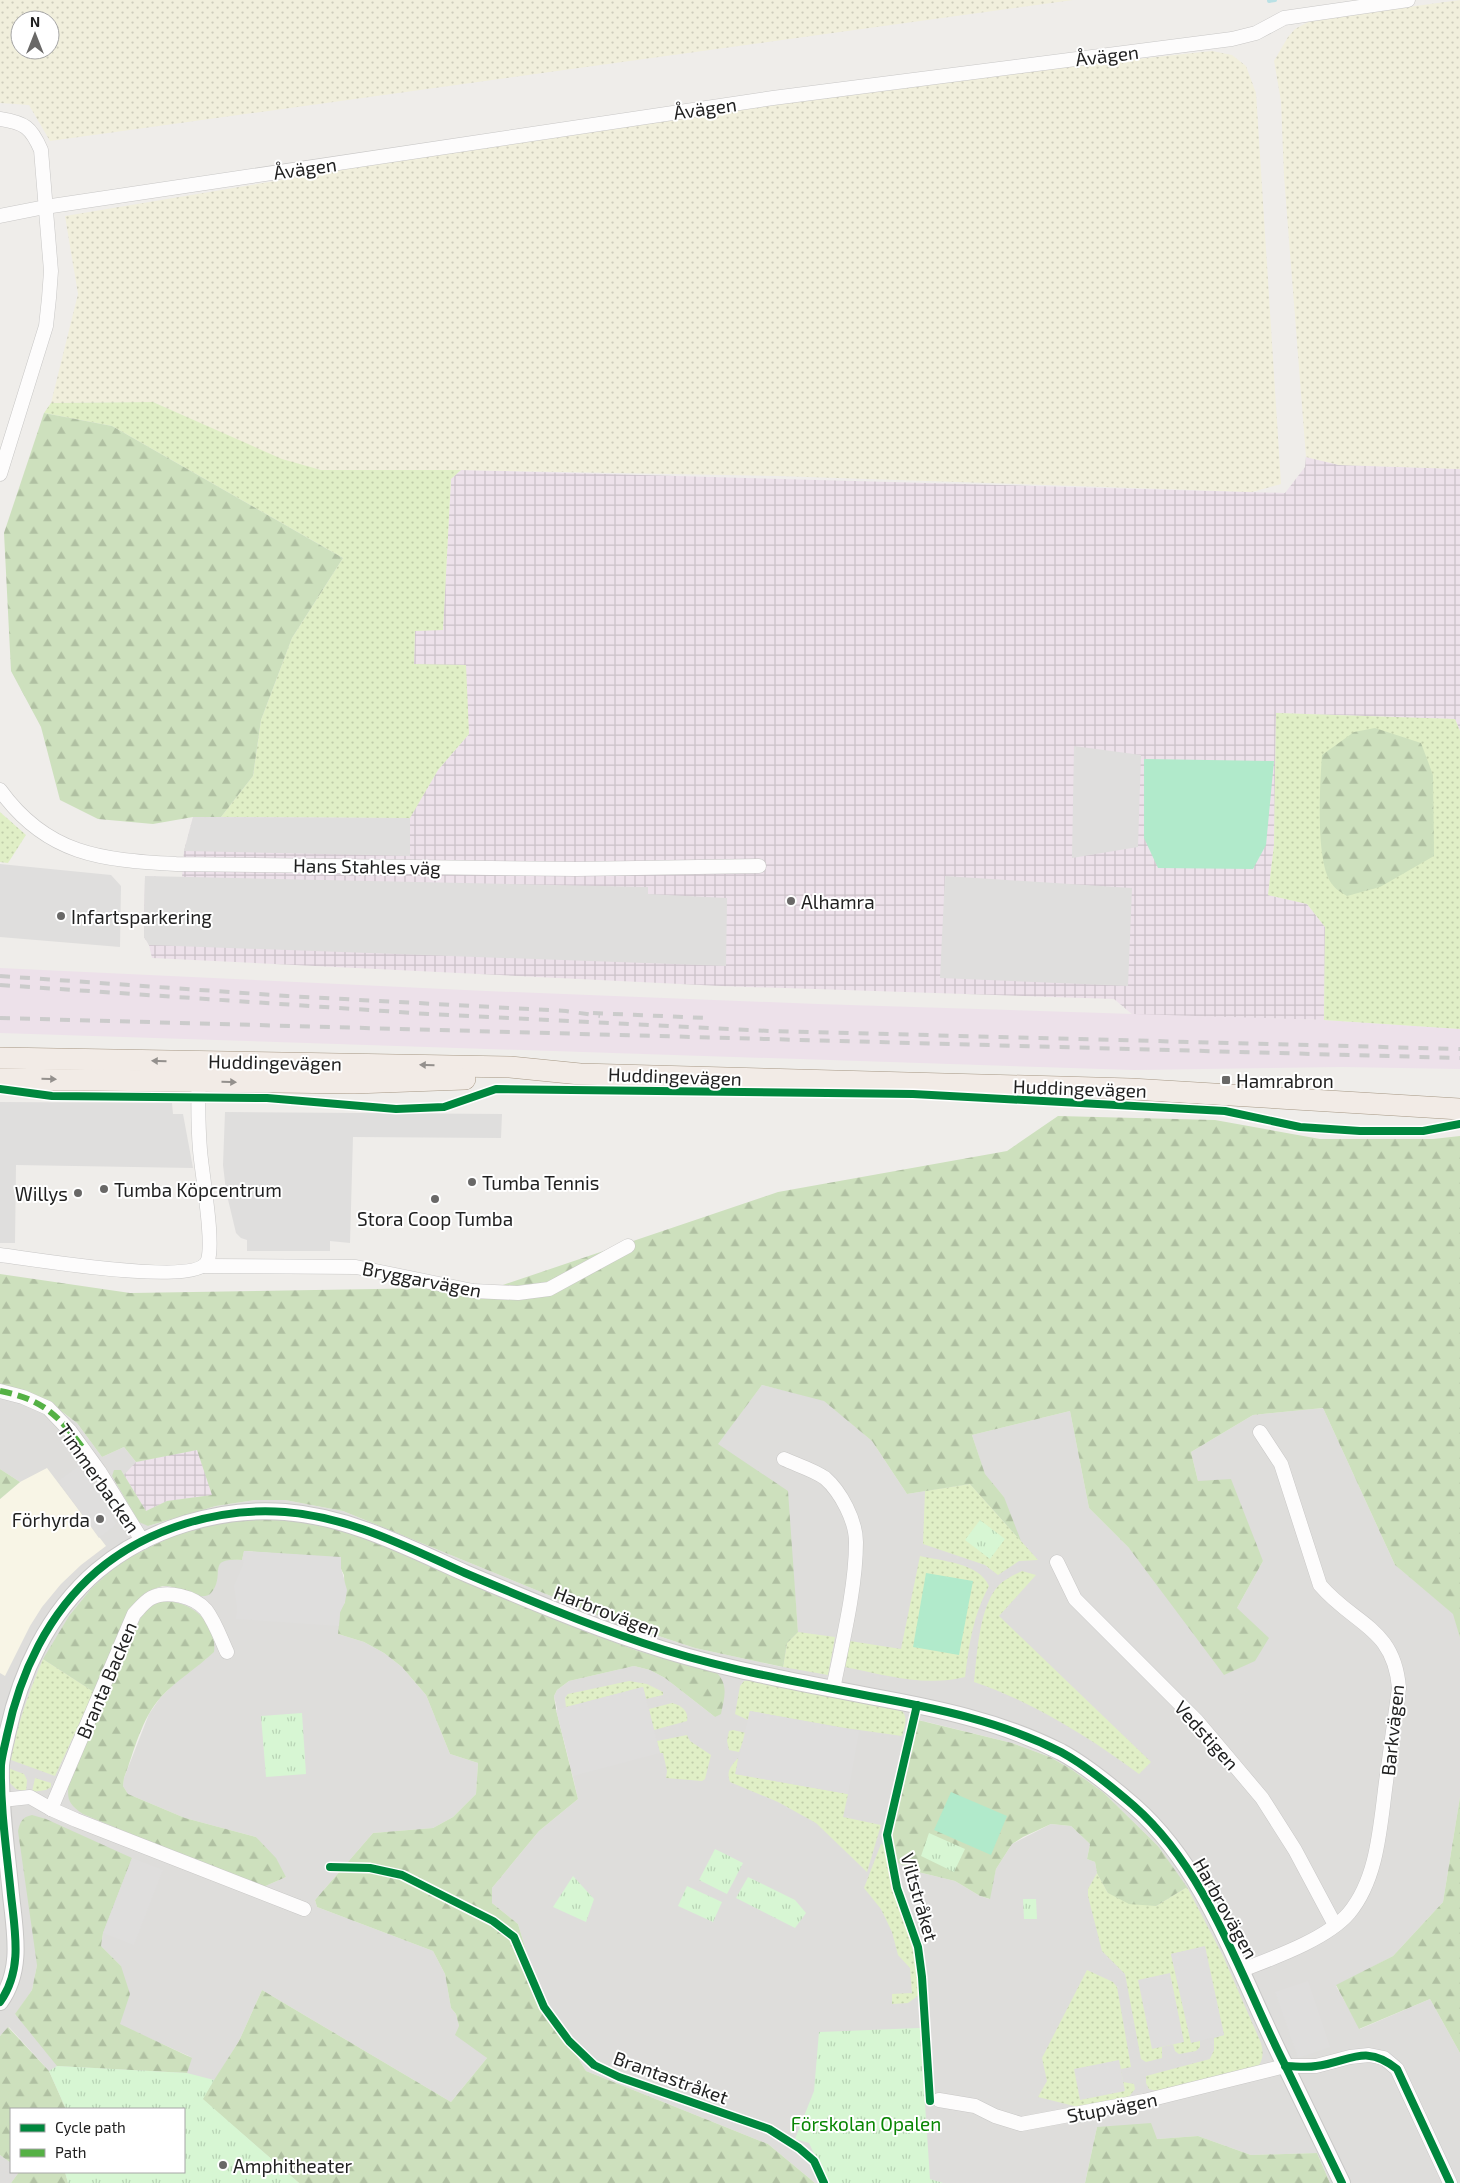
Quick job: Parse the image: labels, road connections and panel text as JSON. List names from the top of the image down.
{
  "streets": {
    "main road": ["Huddingevägen"],
    "street": [
      "Åvägen",
      "Hans Stahles väg",
      "Bryggarvägen",
      "Timmerbacken",
      "Harbrovägen",
      "Branta Backen",
      "Barkvägen",
      "Vedstigen",
      "Stupvägen"
    ],
    "cycle path": ["Viltstråket", "Brantastråket"]
  },
  "crossings": [
    ["Timmerbacken", "Harbrovägen"],
    ["Harbrovägen", "Barkvägen"],
    ["Harbrovägen", "Stupvägen"],
    ["Barkvägen", "Vedstigen"]
  ],
  "parks": ["Förskolan Opalen"],
  "places": {
    "other": [
      "Alhamra",
      "Infartsparkering",
      "Tumba Tennis",
      "Tumba Köpcentrum",
      "Willys",
      "Stora Coop Tumba",
      "Förhyrda",
      "Amphitheater"
    ],
    "transit": ["Hamrabron"]
  },
  "legend": ["Cycle path", "Path"],
  "north": "top"
}
